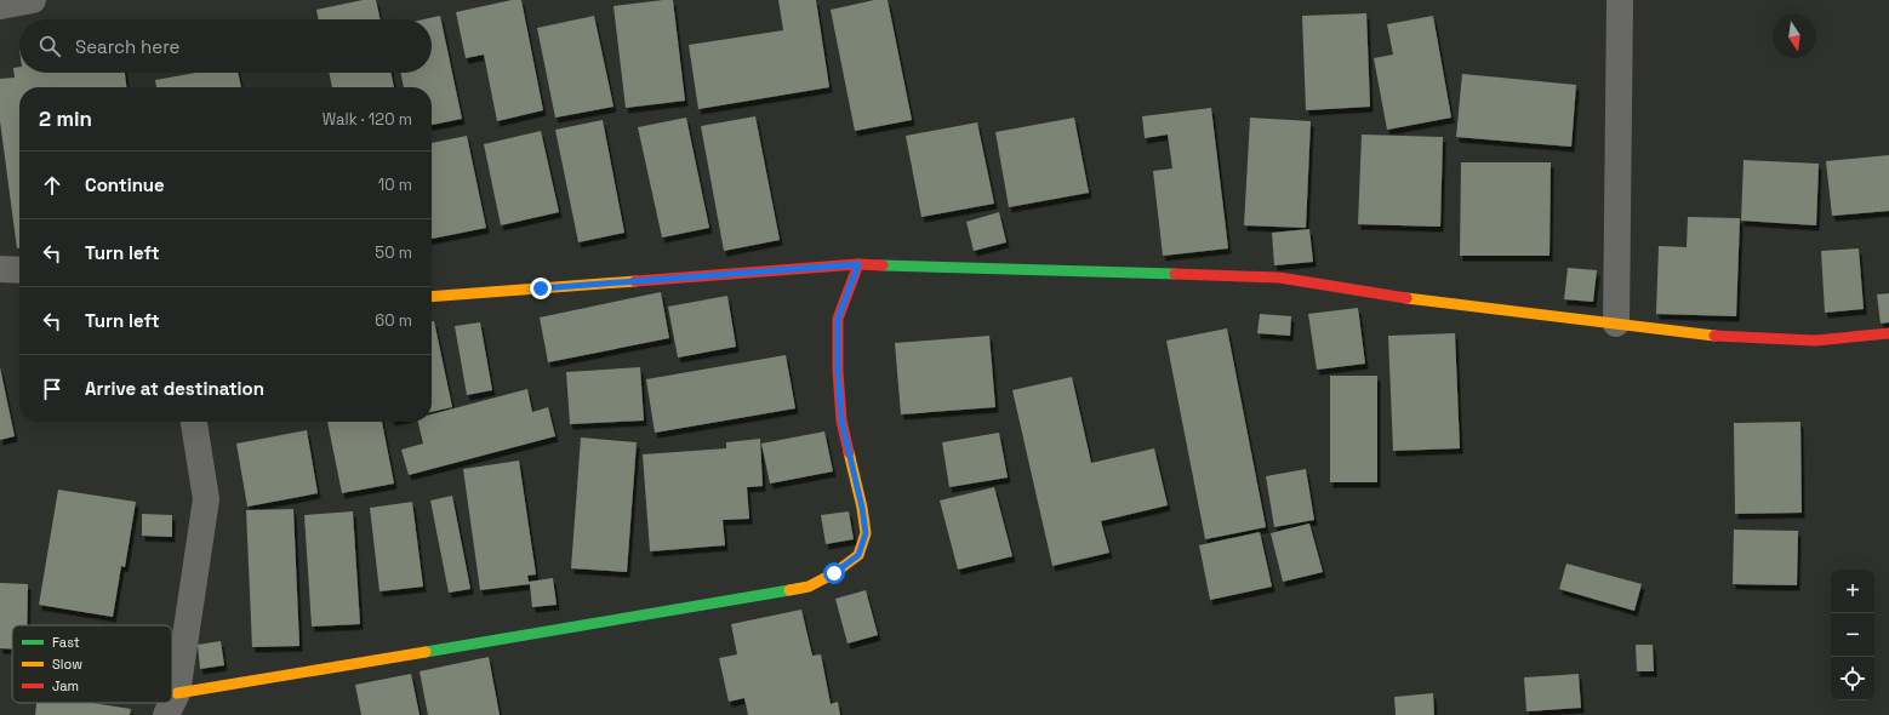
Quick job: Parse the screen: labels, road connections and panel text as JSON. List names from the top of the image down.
{
  "legend": ["Fast", "Slow", "Jam"],
  "north": "bottom",
  "page": {
    "search": "Search here",
    "heading": ["2 min", "Walk · 120 m"],
    "list": [
      ["Continue", "10 m"],
      ["Turn left", "50 m"],
      ["Turn left", "60 m"],
      "Arrive at destination"
    ],
    "map_buttons": ["+", "−"]
  }
}
